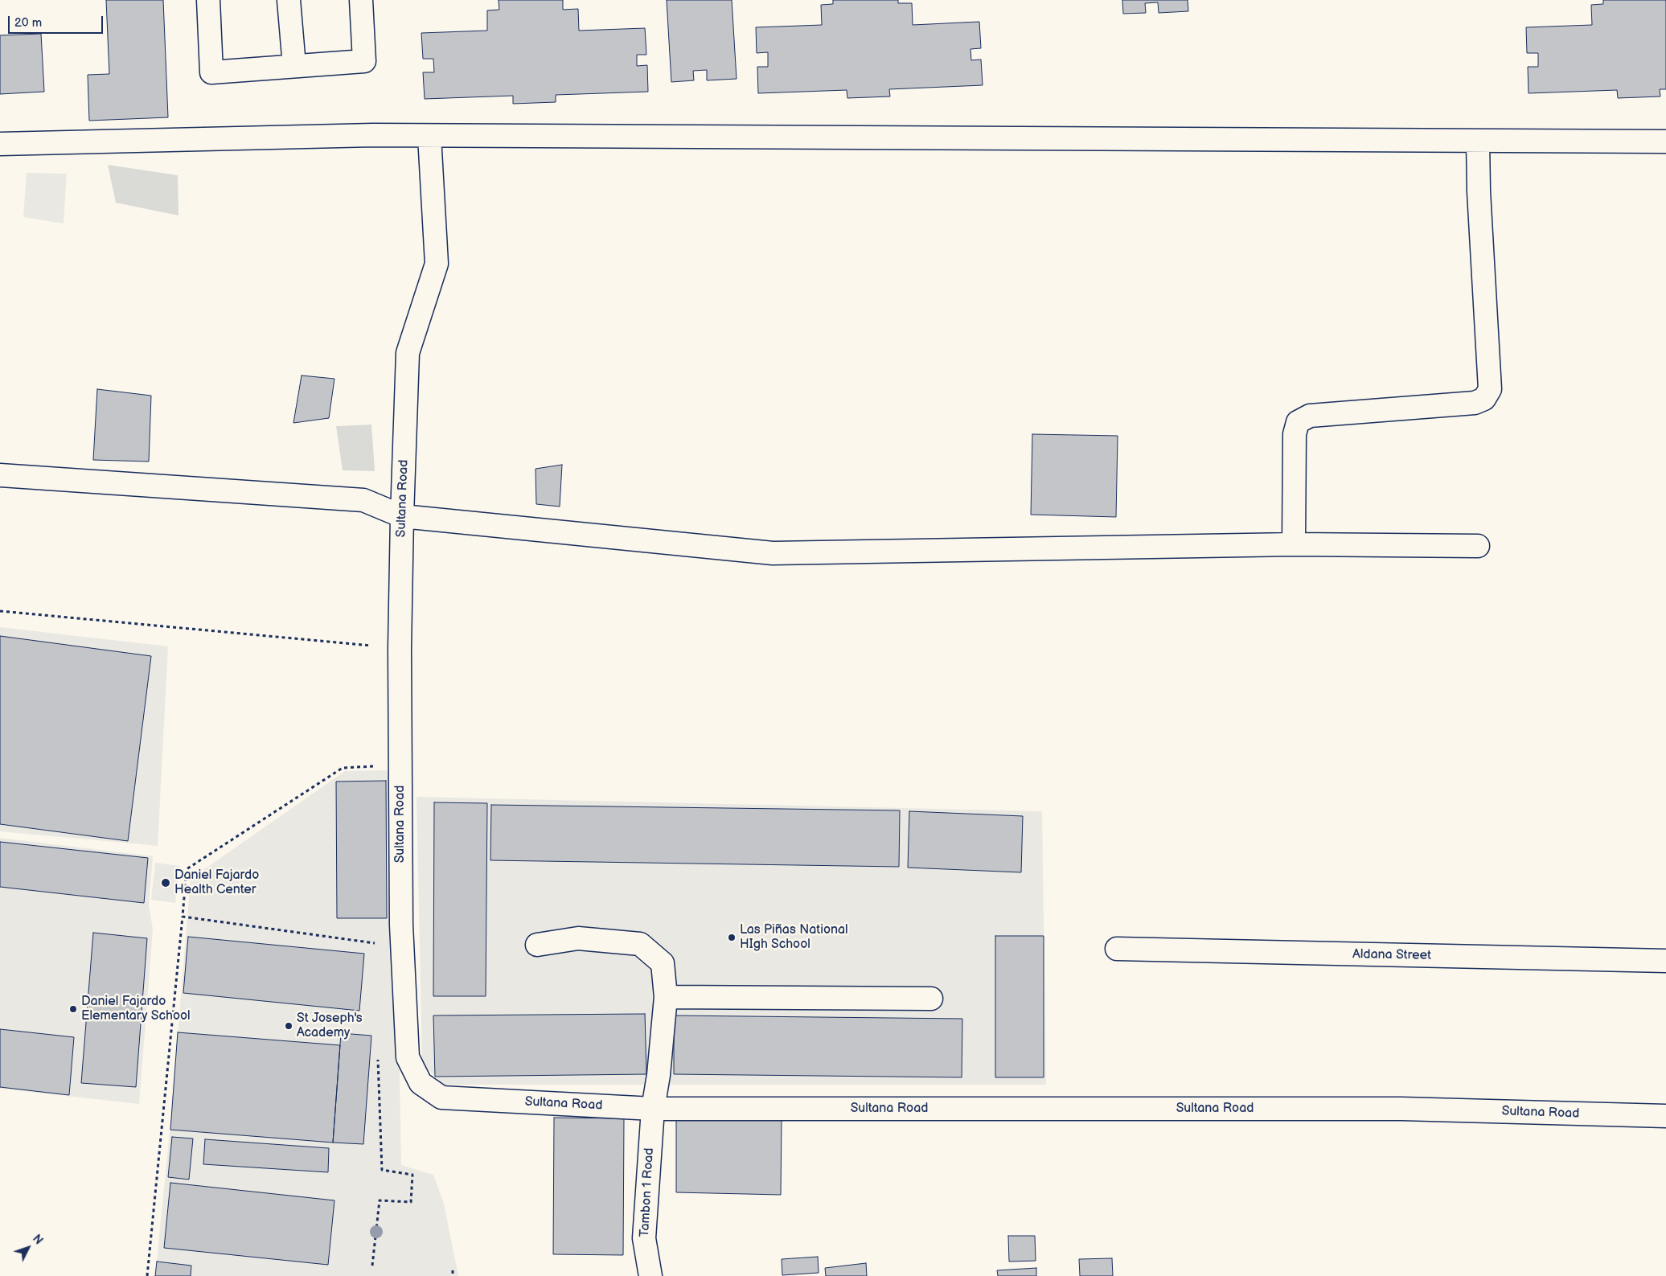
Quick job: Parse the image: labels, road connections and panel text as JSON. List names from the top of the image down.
{
  "streets": {
    "street": ["Sultana Road", "Aldana Street", "Tambon 1 Road"]
  },
  "crossings": [
    ["Sultana Road", "Tambon 1 Road"]
  ],
  "places": [
    "Daniel Fajardo Health Center",
    "Las Piñas National HIgh School",
    "Daniel Fajardo Elementary School",
    "St Joseph's Academy"
  ],
  "scale_bar": "20 m",
  "north": "top right"
}
